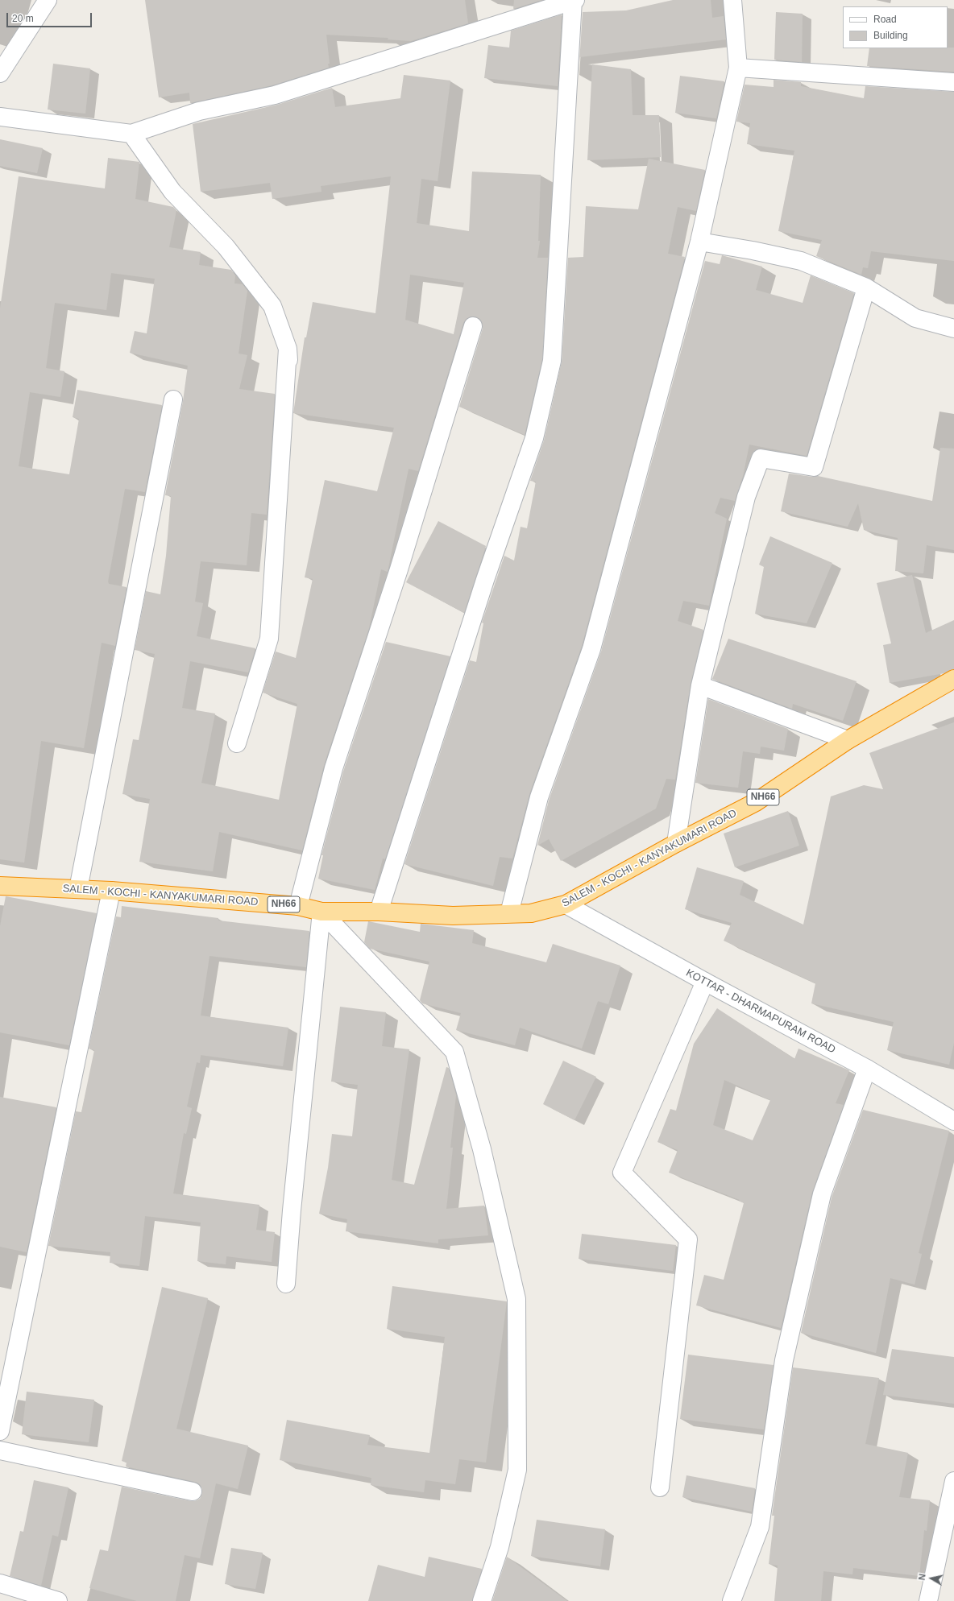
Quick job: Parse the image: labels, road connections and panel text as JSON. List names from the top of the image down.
{
  "streets": {
    "highway": ["NH66", "SALEM - KOCHI - KANYAKUMARI ROAD"],
    "street": ["KOTTAR - DHARMAPURAM ROAD"]
  },
  "crossings": [
    ["SALEM - KOCHI - KANYAKUMARI ROAD", "KOTTAR - DHARMAPURAM ROAD"]
  ],
  "legend": ["Road", "Building"],
  "scale_bar": "20 m",
  "north": "left"
}
